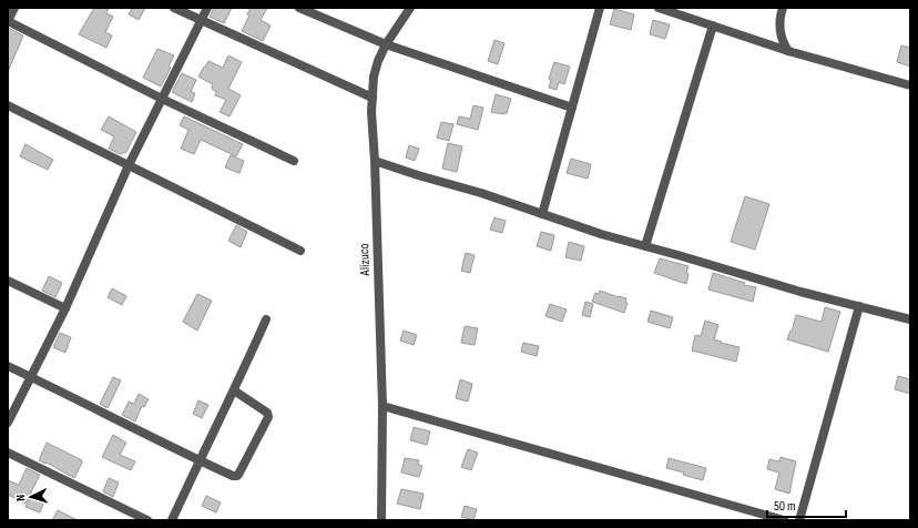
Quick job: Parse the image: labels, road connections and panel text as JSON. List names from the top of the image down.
{
  "streets": {
    "street": ["Alizuco"]
  },
  "scale_bar": "50 m",
  "north": "left"
}
